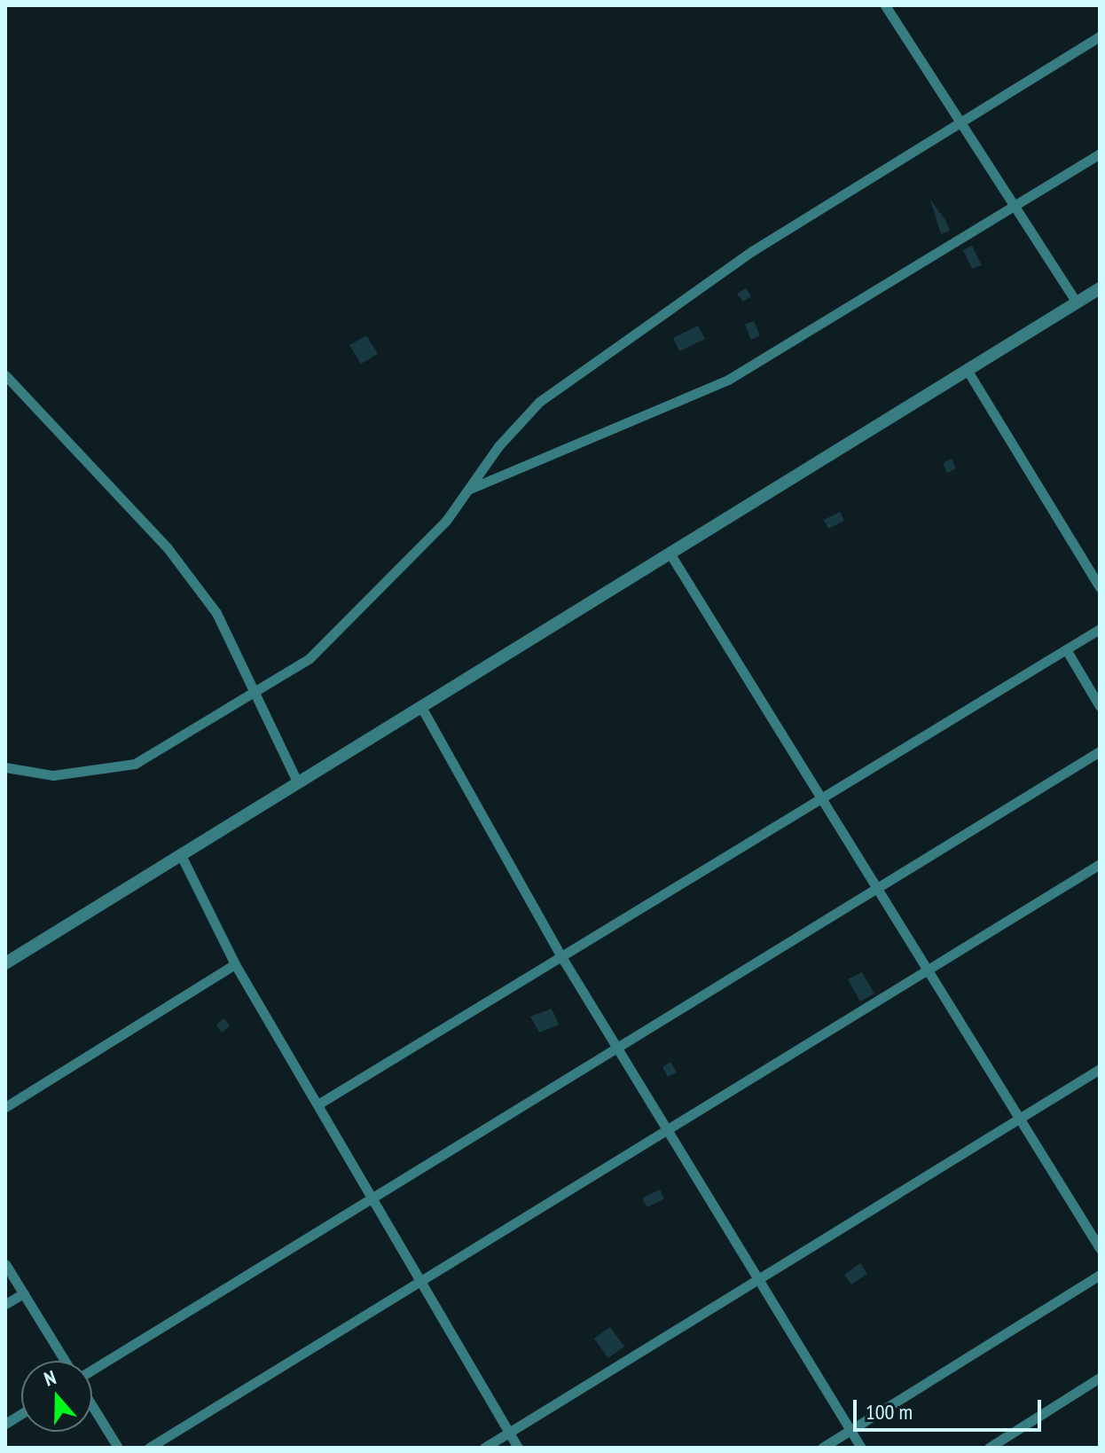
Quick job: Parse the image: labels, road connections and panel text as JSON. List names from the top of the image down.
{
  "scale_bar": "100 m",
  "north": "top"
}
